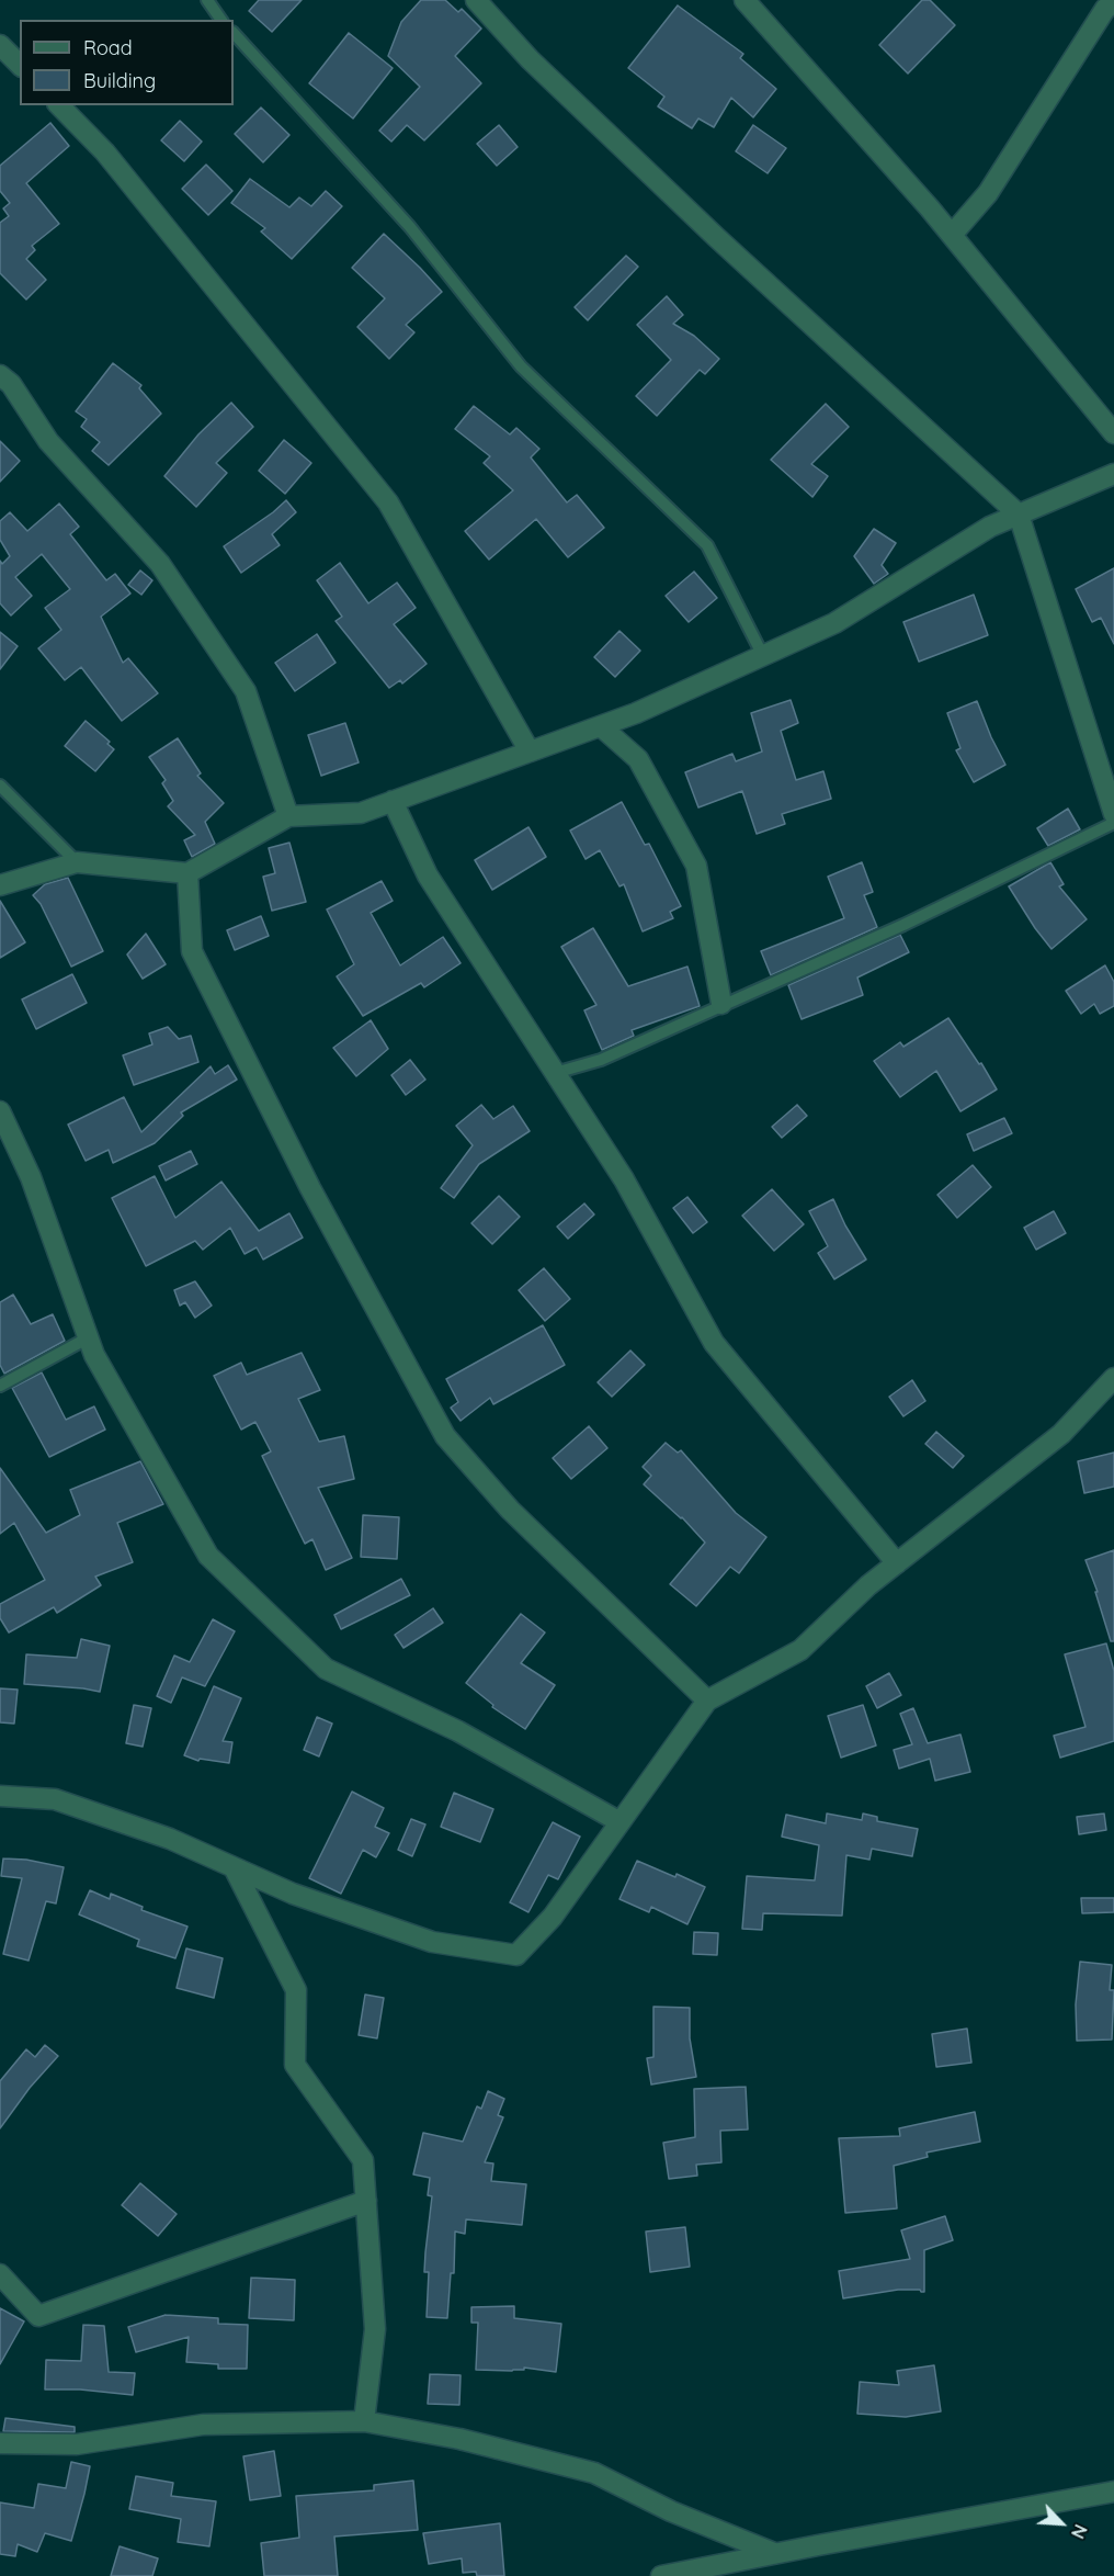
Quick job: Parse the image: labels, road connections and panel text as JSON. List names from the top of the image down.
{
  "legend": ["Road", "Building"],
  "north": "bottom right"
}
